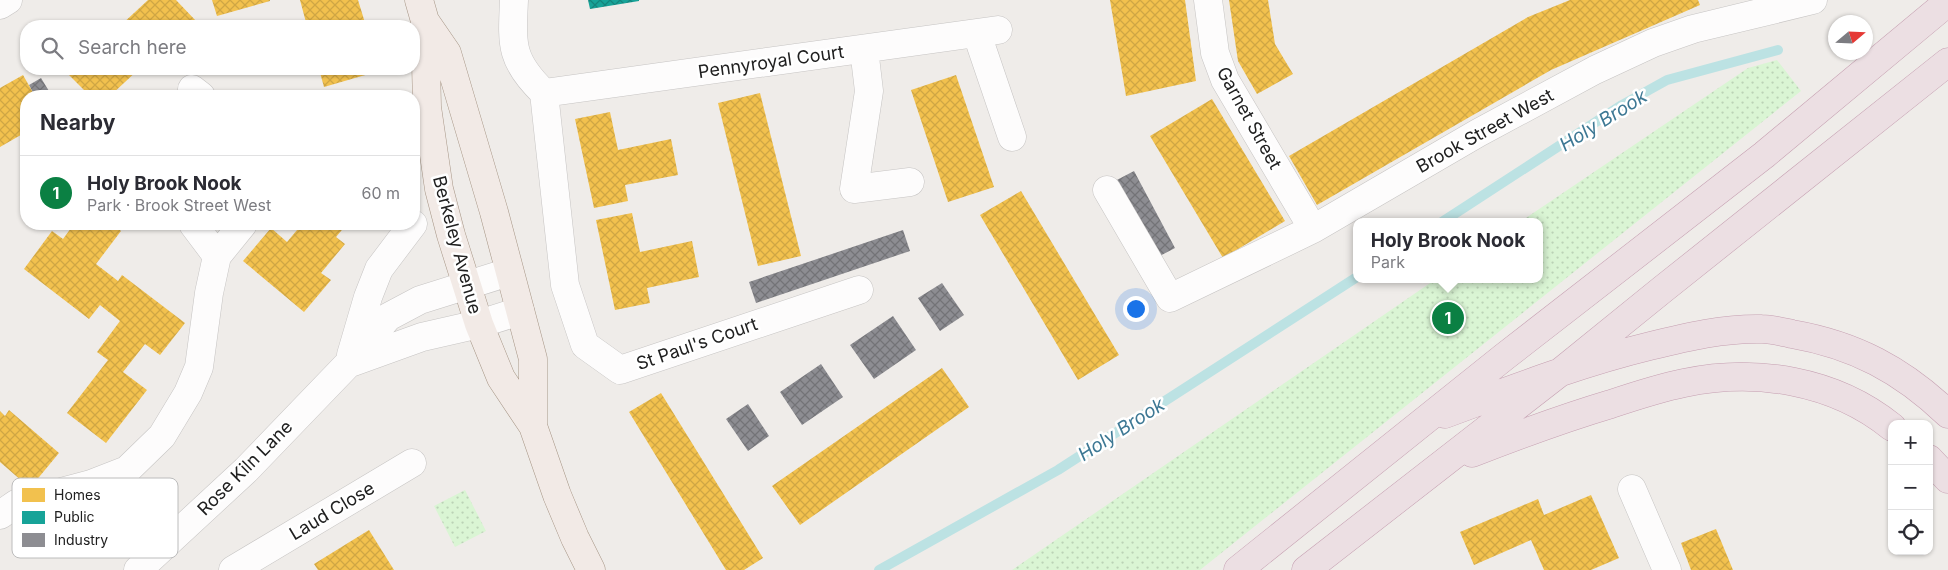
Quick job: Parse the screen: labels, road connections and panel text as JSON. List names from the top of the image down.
{
  "streets": {
    "main road": ["Berkeley Avenue"],
    "street": [
      "Pennyroyal Court",
      "Garnet Street",
      "Brook Street West",
      "St Paul's Court",
      "Rose Kiln Lane",
      "Laud Close"
    ]
  },
  "crossings": [
    ["Pennyroyal Court", "St Paul's Court"],
    ["Garnet Street", "Brook Street West"],
    ["Berkeley Avenue", "Rose Kiln Lane"]
  ],
  "water": ["Holy Brook"],
  "legend": ["Homes", "Public", "Industry"],
  "north": "right",
  "page": {
    "search": "Search here",
    "heading": "Nearby",
    "list": [
      {
        "mark": "1",
        "name": "Holy Brook Nook",
        "note": "Park · Brook Street West",
        "value": "60 m"
      }
    ],
    "popup": ["Holy Brook Nook", "Park"],
    "pins": "1",
    "map_buttons": ["+", "−"]
  }
}
